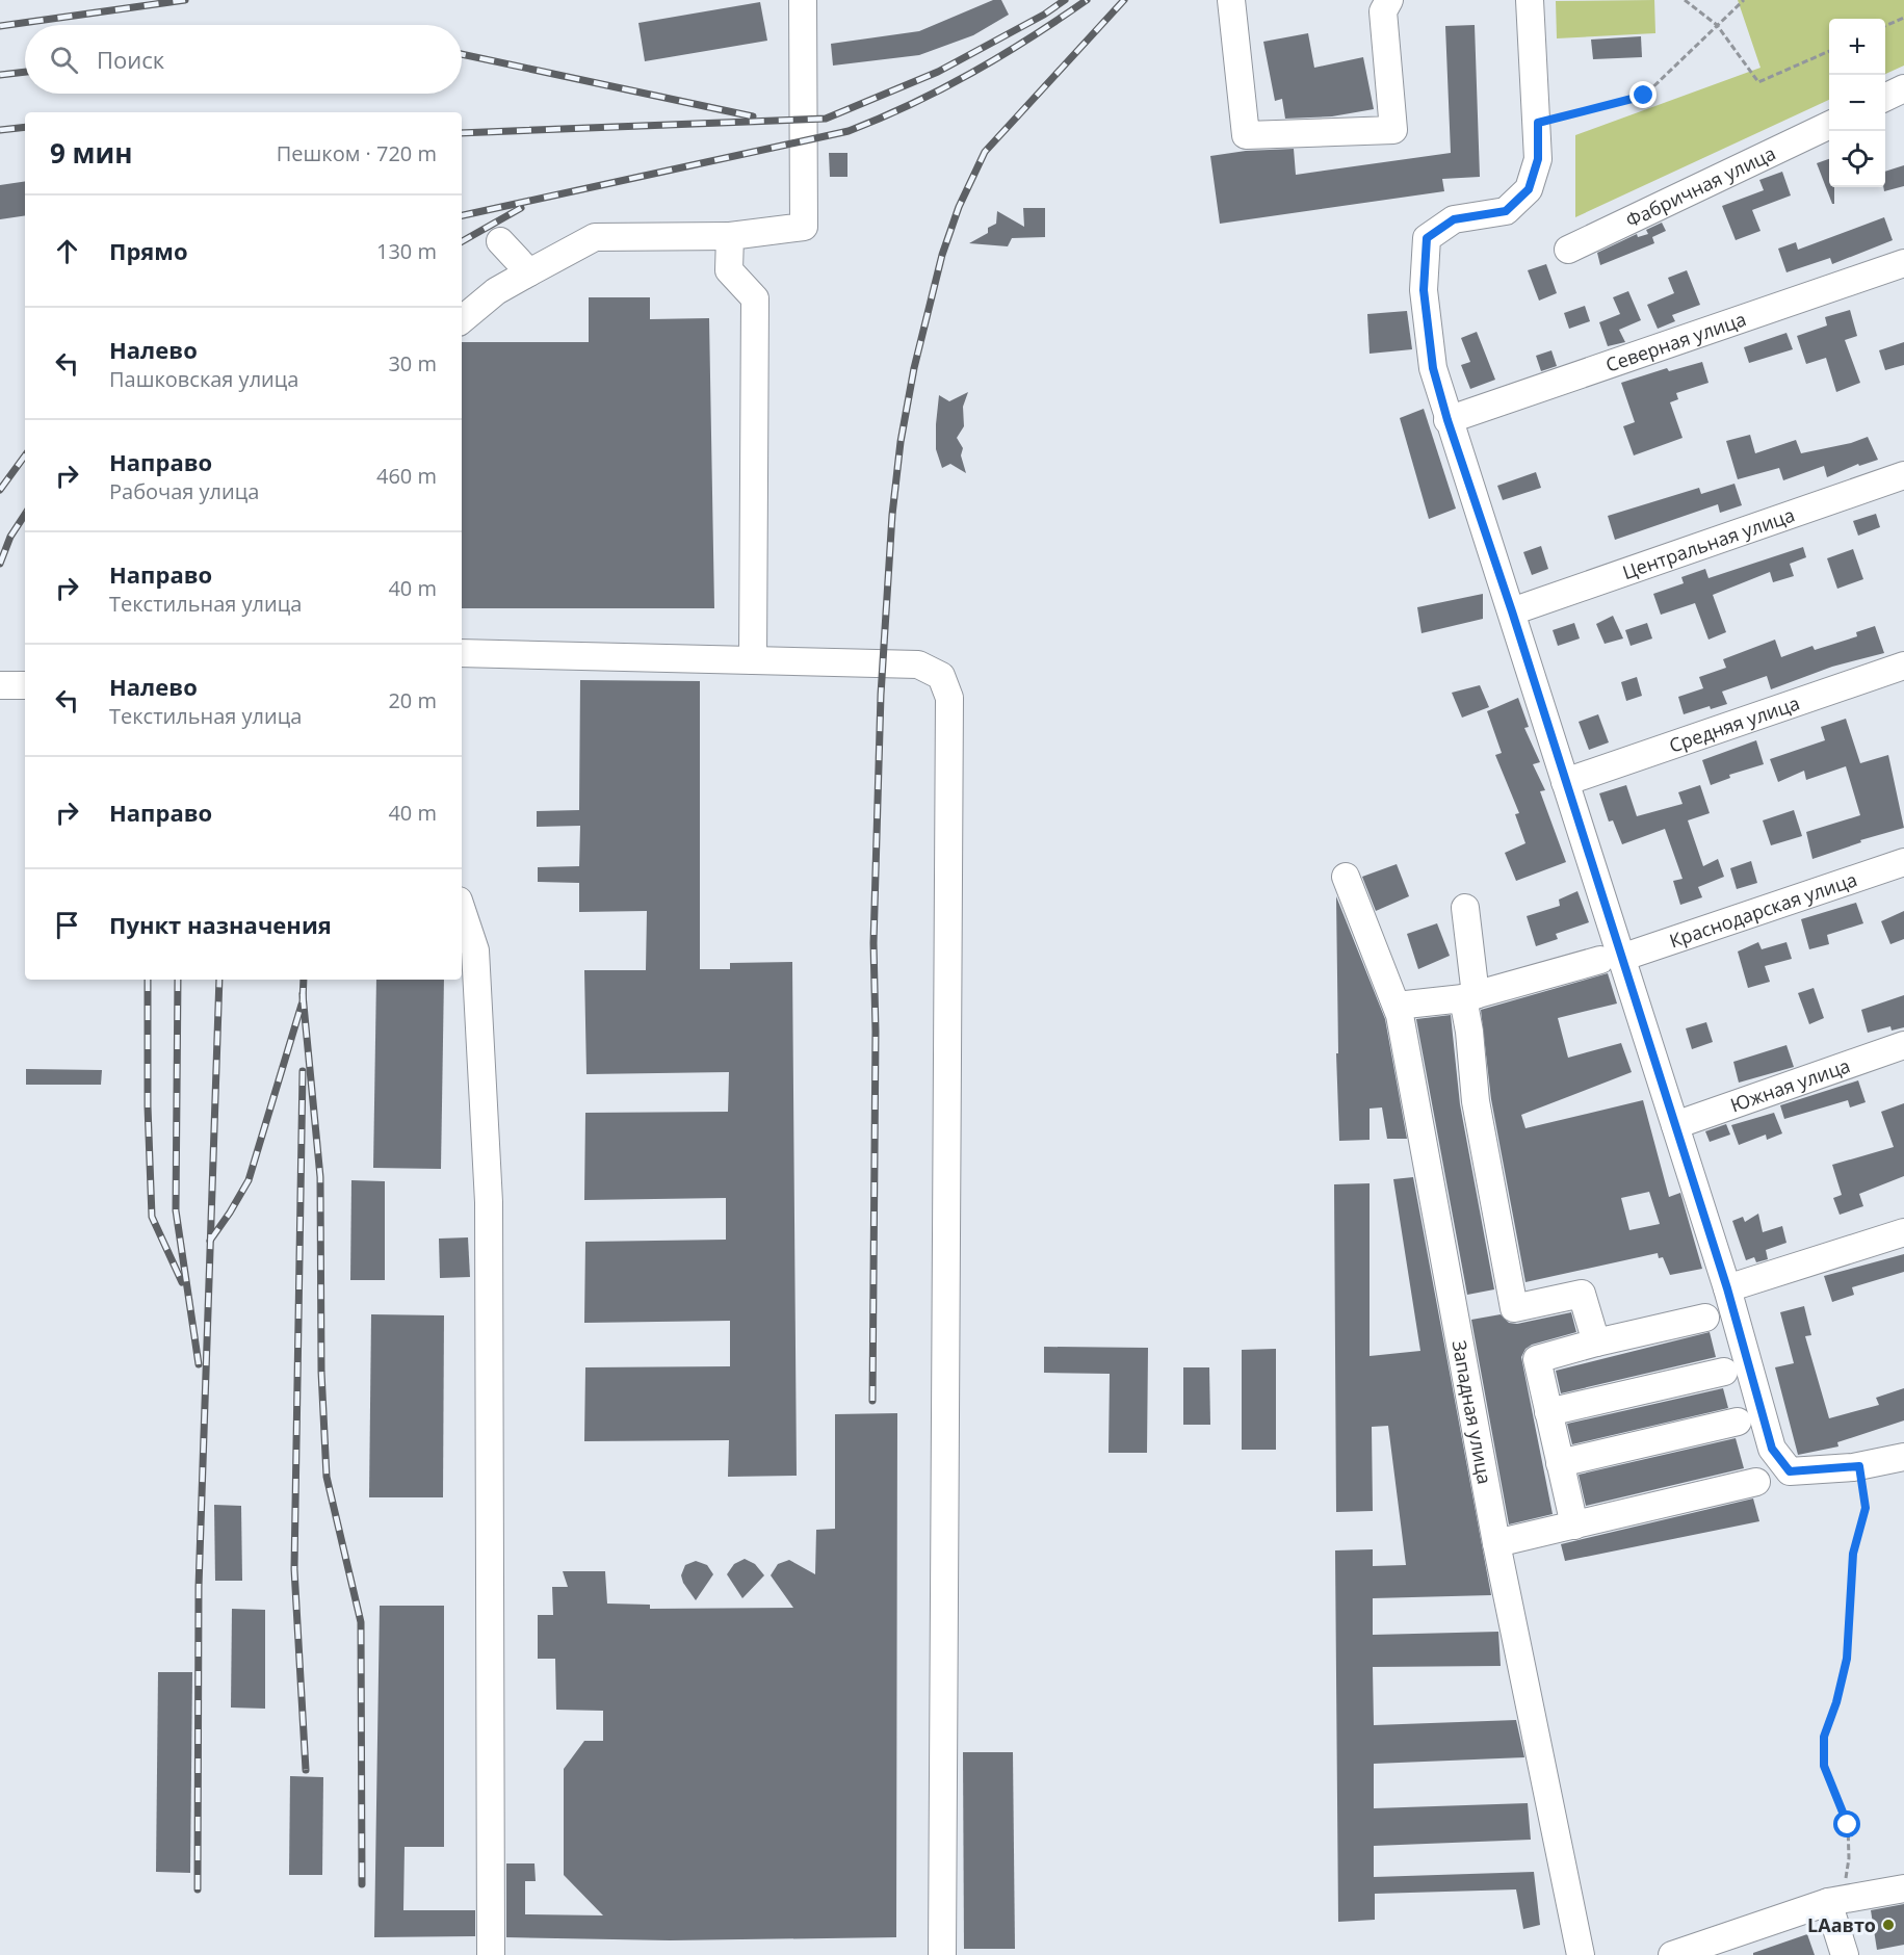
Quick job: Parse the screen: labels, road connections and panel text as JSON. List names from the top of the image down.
{
  "streets": {
    "street": [
      "Фабричная улица",
      "Северная улица",
      "Центральная улица",
      "Средняя улица",
      "Краснодарская улица",
      "Южная улица",
      "Западная улица"
    ]
  },
  "crossings": [
    ["Краснодарская улица", "Западная улица"]
  ],
  "places": ["LAавто"],
  "page": {
    "map_buttons": ["+", "−"],
    "search": "Поиск",
    "heading": ["9 мин", "Пешком · 720 m"],
    "list": [
      ["Прямо", "130 m"],
      ["Налево", "Пашковская улица", "30 m"],
      ["Направо", "Рабочая улица", "460 m"],
      ["Направо", "Текстильная улица", "40 m"],
      ["Налево", "Текстильная улица", "20 m"],
      ["Направо", "40 m"],
      "Пункт назначения"
    ]
  }
}
